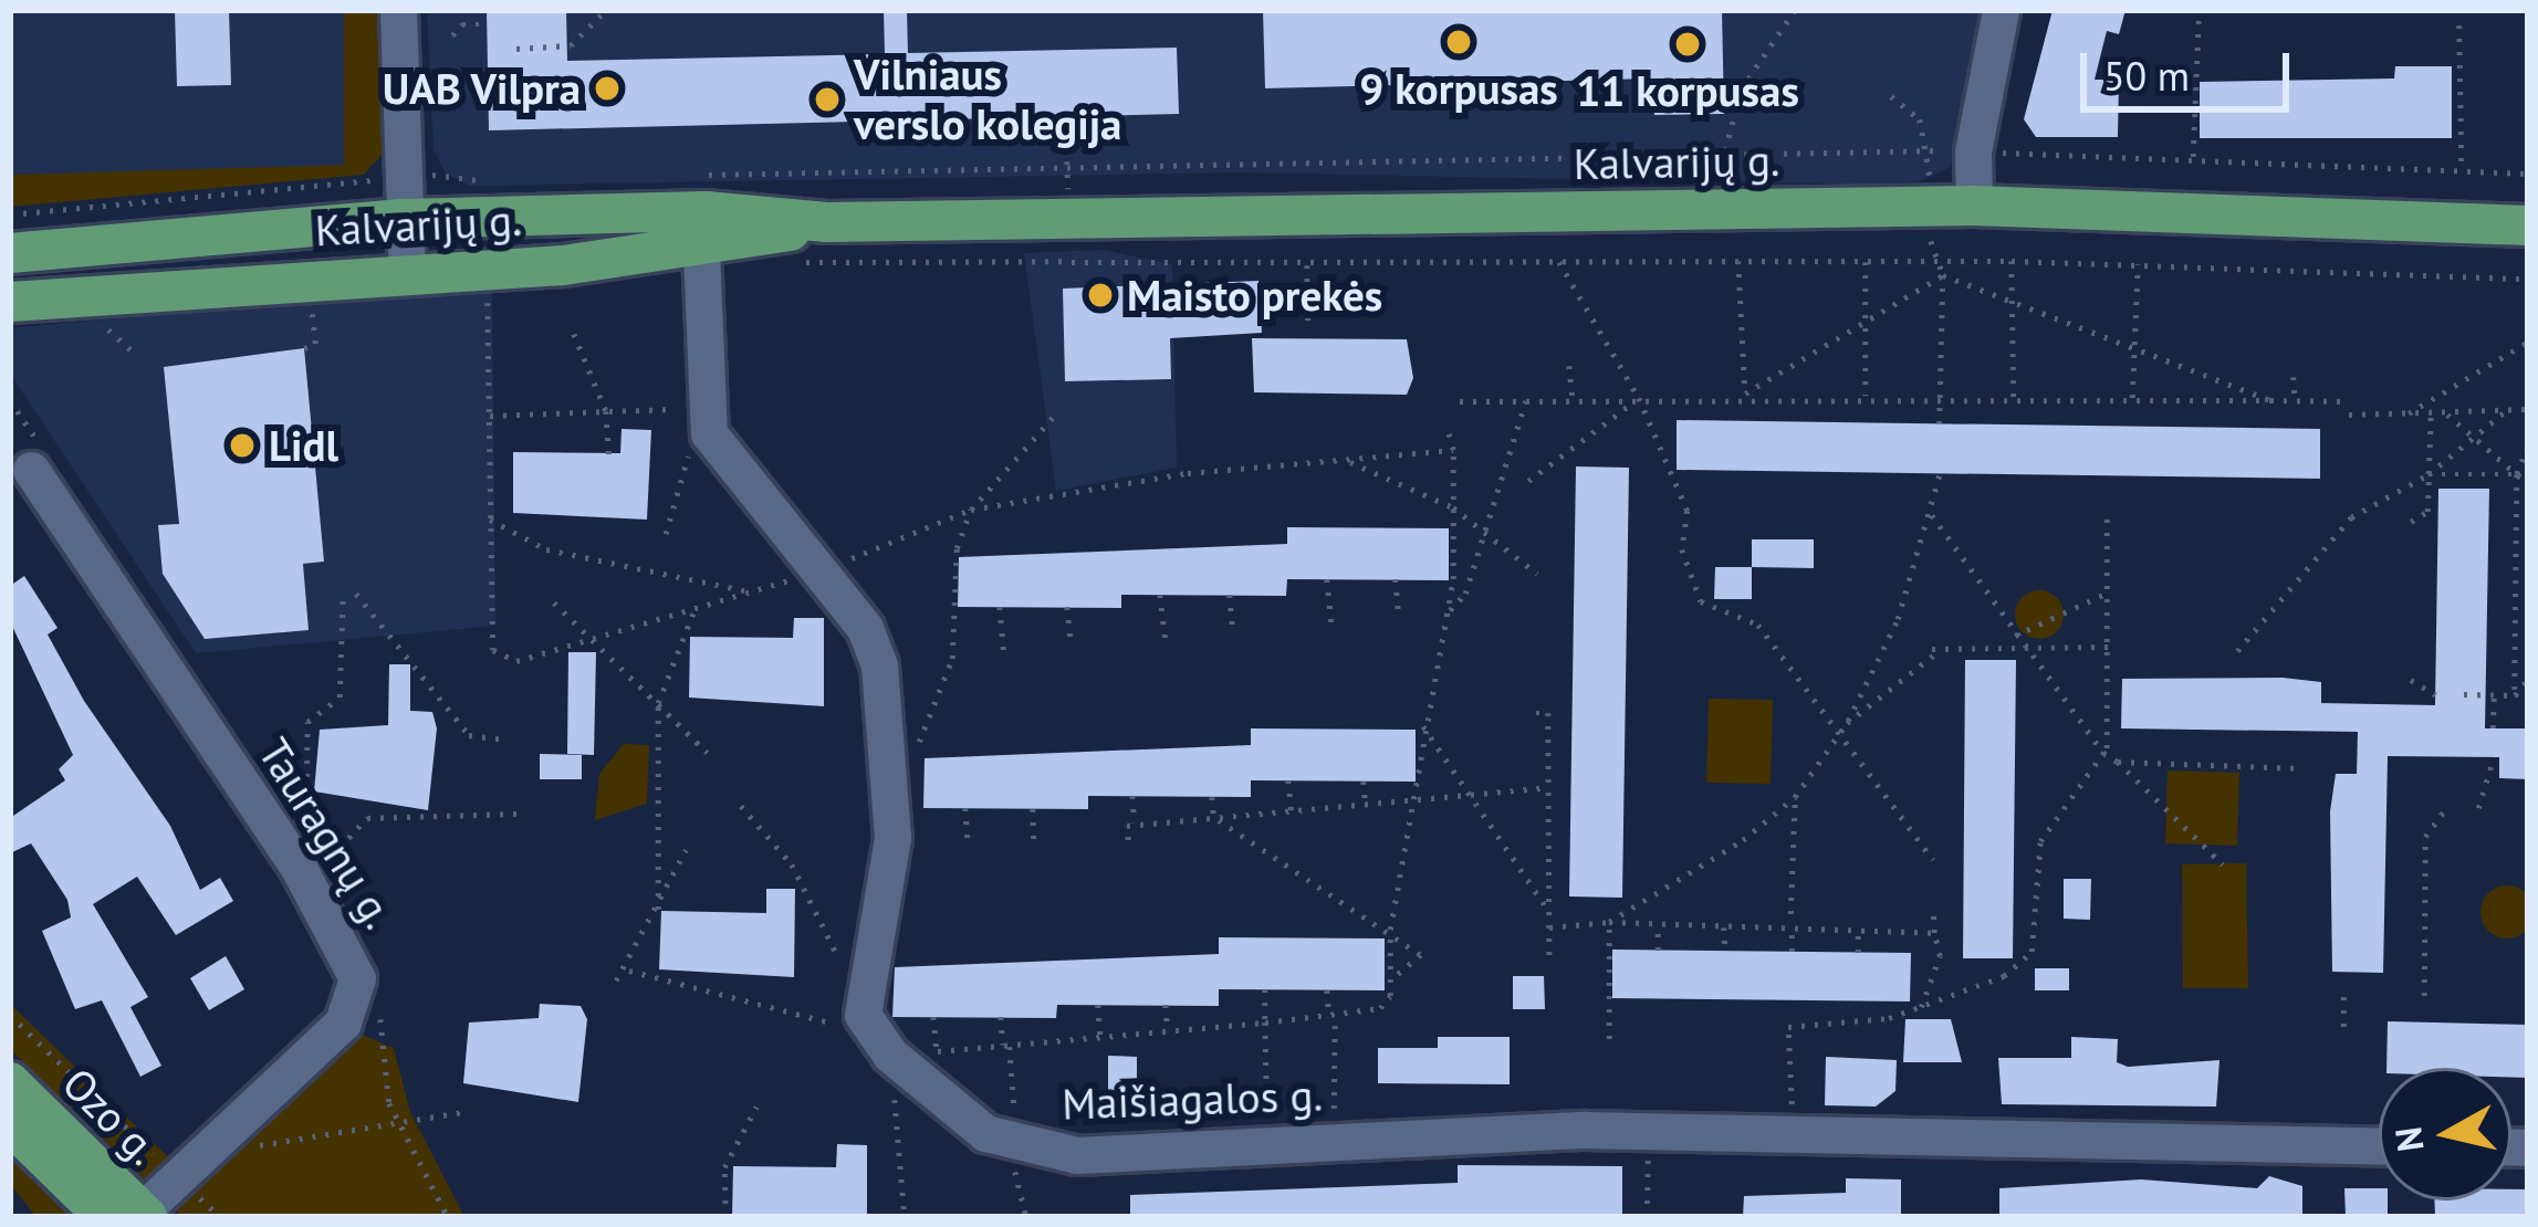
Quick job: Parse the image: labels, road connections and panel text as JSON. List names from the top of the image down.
{
  "streets": {
    "main road": ["Kalvarijų g.", "Ozo g."],
    "street": ["Tauragnų g.", "Maišiagalos g."]
  },
  "crossings": [
    ["Tauragnų g.", "Ozo g."]
  ],
  "places": [
    "9 korpusas",
    "11 korpusas",
    "UAB Vilpra",
    "Vilniaus verslo kolegija",
    "Maisto prekės",
    "Lidl"
  ],
  "scale_bar": "50 m",
  "north": "left"
}
